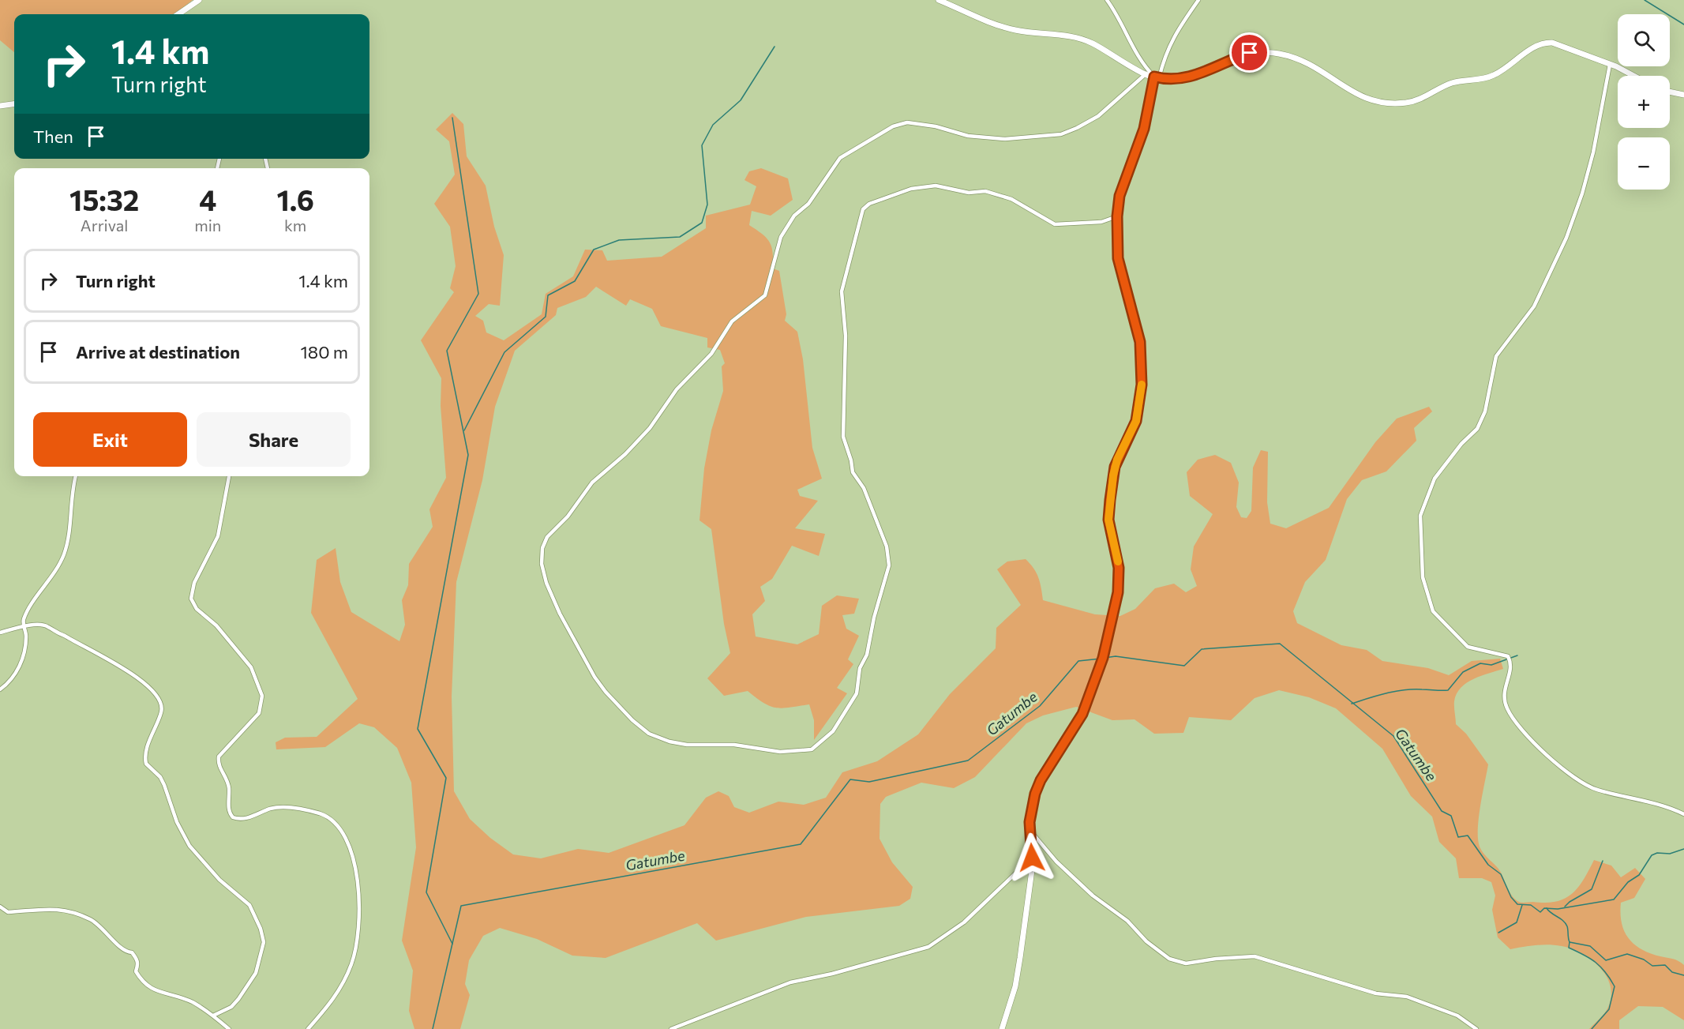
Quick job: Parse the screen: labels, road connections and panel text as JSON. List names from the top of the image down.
{
  "water": ["Gatumbe"],
  "page": {
    "map_buttons": ["+", "−"],
    "turn": ["1.4 km", "Turn right"],
    "then": "Then",
    "eta": [
      "15:32",
      "Arrival",
      "4",
      "min",
      "1.6",
      "km"
    ],
    "list": [
      {
        "name": "Turn right",
        "value": "1.4 km"
      },
      {
        "name": "Arrive at destination",
        "value": "180 m"
      }
    ],
    "buttons": ["Exit", "Share"]
  }
}
